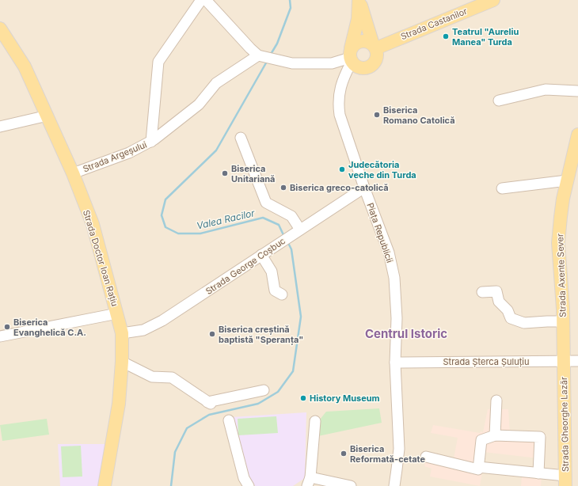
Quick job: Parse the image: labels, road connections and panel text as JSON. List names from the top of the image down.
{
  "streets": {
    "main road": [
      "Strada Castanilor",
      "Piața Republicii",
      "Strada Doctor Ioan Rațiu",
      "Strada Axente Sever",
      "Strada Gheorghe Lazăr"
    ],
    "street": ["Strada Argeșului", "Strada George Coșbuc", "Strada Șterca Șuluțiu"]
  },
  "crossings": [
    ["Strada Castanilor", "Piața Republicii"],
    ["Strada Argeșului", "Strada Doctor Ioan Rațiu"],
    ["Piața Republicii", "Strada George Coșbuc"],
    ["Piața Republicii", "Strada Șterca Șuluțiu"],
    ["Strada Doctor Ioan Rațiu", "Strada George Coșbuc"],
    ["Strada Axente Sever", "Strada Șterca Șuluțiu"],
    ["Strada Axente Sever", "Strada Gheorghe Lazăr"],
    ["Strada Șterca Șuluțiu", "Strada Gheorghe Lazăr"]
  ],
  "districts": ["Centrul Istoric"],
  "water": ["Valea Racilor"],
  "places": [
    "Teatrul \"Aureliu Manea\" Turda",
    "Biserica Romano Catolică",
    "Judecătoria veche din Turda",
    "Biserica Unitariană",
    "Biserica greco-catolică",
    "Biserica Evanghelică C.A.",
    "Biserica creștină baptistă \"Speranța\"",
    "History Museum",
    "Biserica Reformată-cetate"
  ]
}
